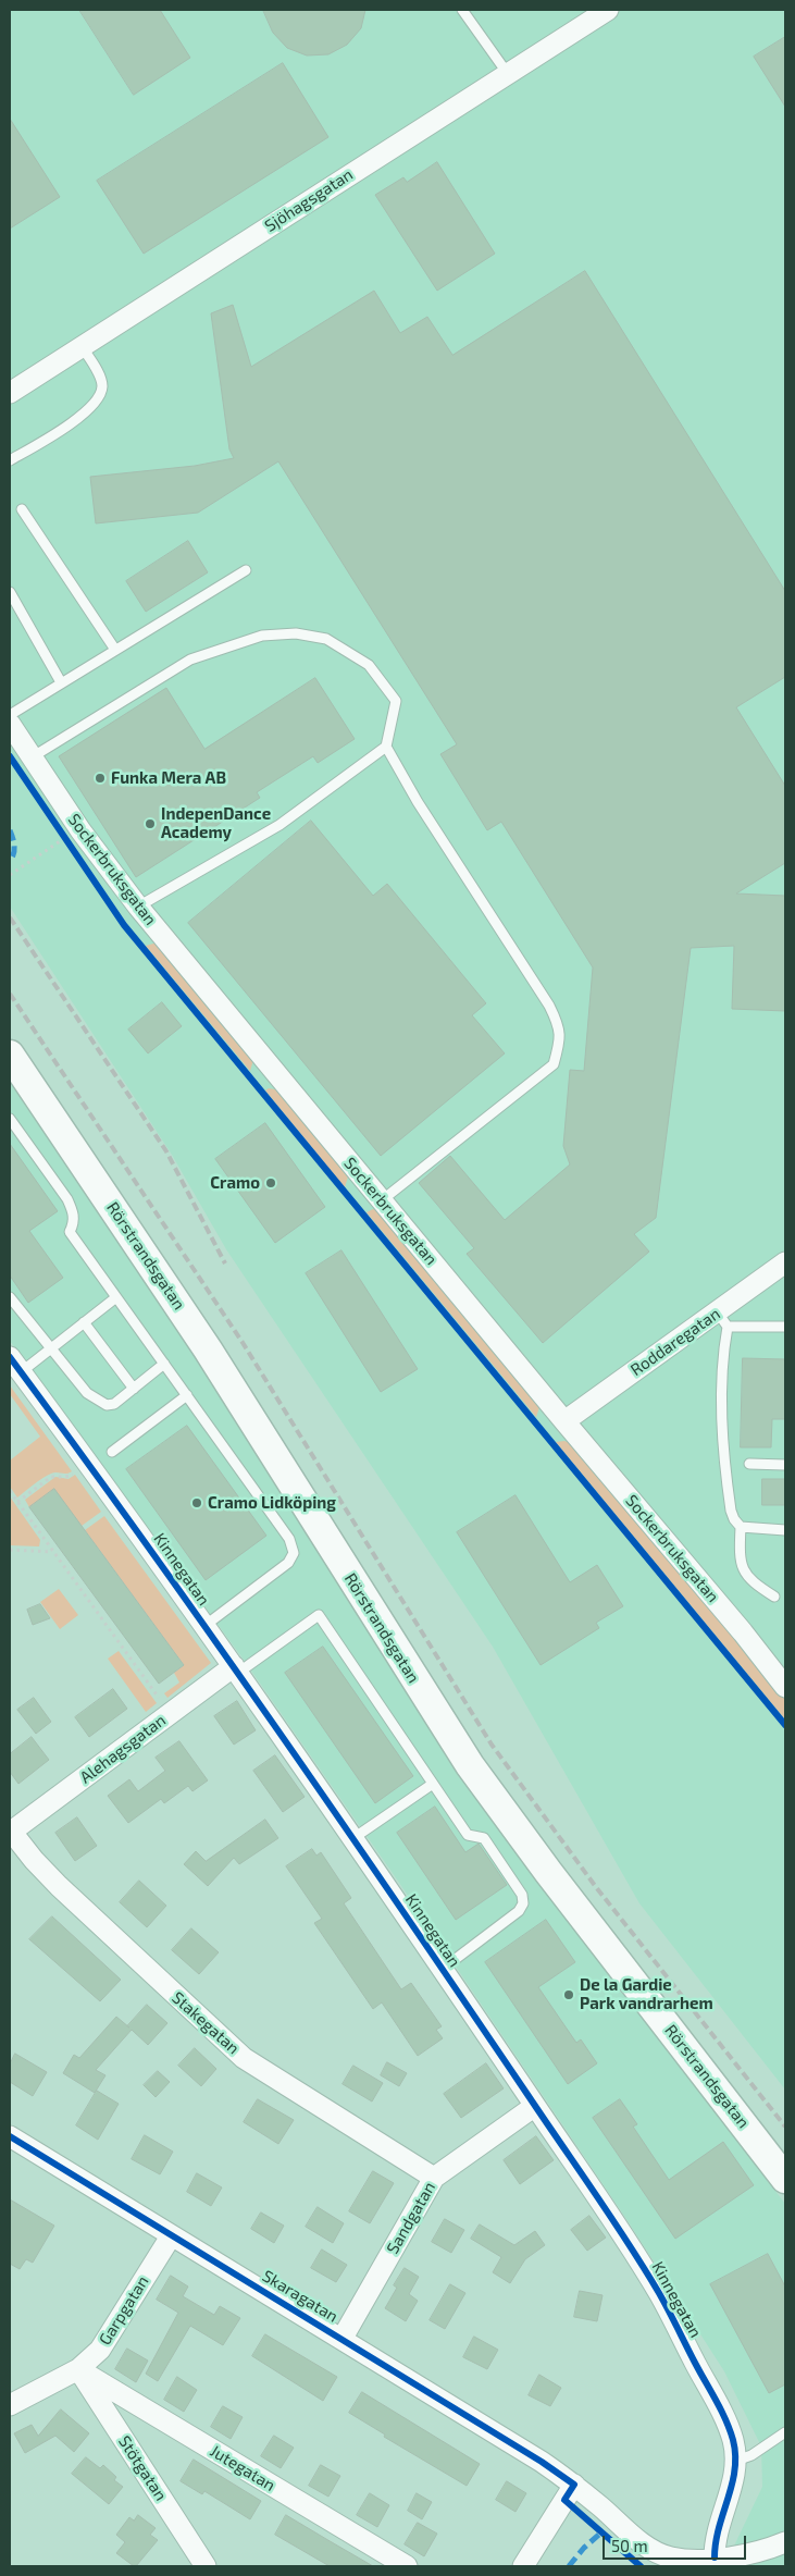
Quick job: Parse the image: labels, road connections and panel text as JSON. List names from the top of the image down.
{
  "streets": {
    "main road": ["Rörstrandsgatan"],
    "street": [
      "Sjöhagsgatan",
      "Sockerbruksgatan",
      "Roddaregatan",
      "Kinnegatan",
      "Alehagsgatan",
      "Stakegatan",
      "Sandgatan",
      "Skaragatan",
      "Garpgatan",
      "Stötgatan",
      "Jutegatan"
    ]
  },
  "crossings": [
    ["Sockerbruksgatan", "Roddaregatan"],
    ["Kinnegatan", "Alehagsgatan"],
    ["Kinnegatan", "Sandgatan"],
    ["Kinnegatan", "Skaragatan"],
    ["Alehagsgatan", "Stakegatan"],
    ["Stakegatan", "Sandgatan"],
    ["Sandgatan", "Skaragatan"],
    ["Skaragatan", "Garpgatan"],
    ["Garpgatan", "Stötgatan"],
    ["Garpgatan", "Jutegatan"],
    ["Stötgatan", "Jutegatan"]
  ],
  "places": [
    "Funka Mera AB",
    "IndepenDance Academy",
    "Cramo",
    "Cramo Lidköping",
    "De la Gardie Park vandrarhem"
  ],
  "scale_bar": "50 m"
}
